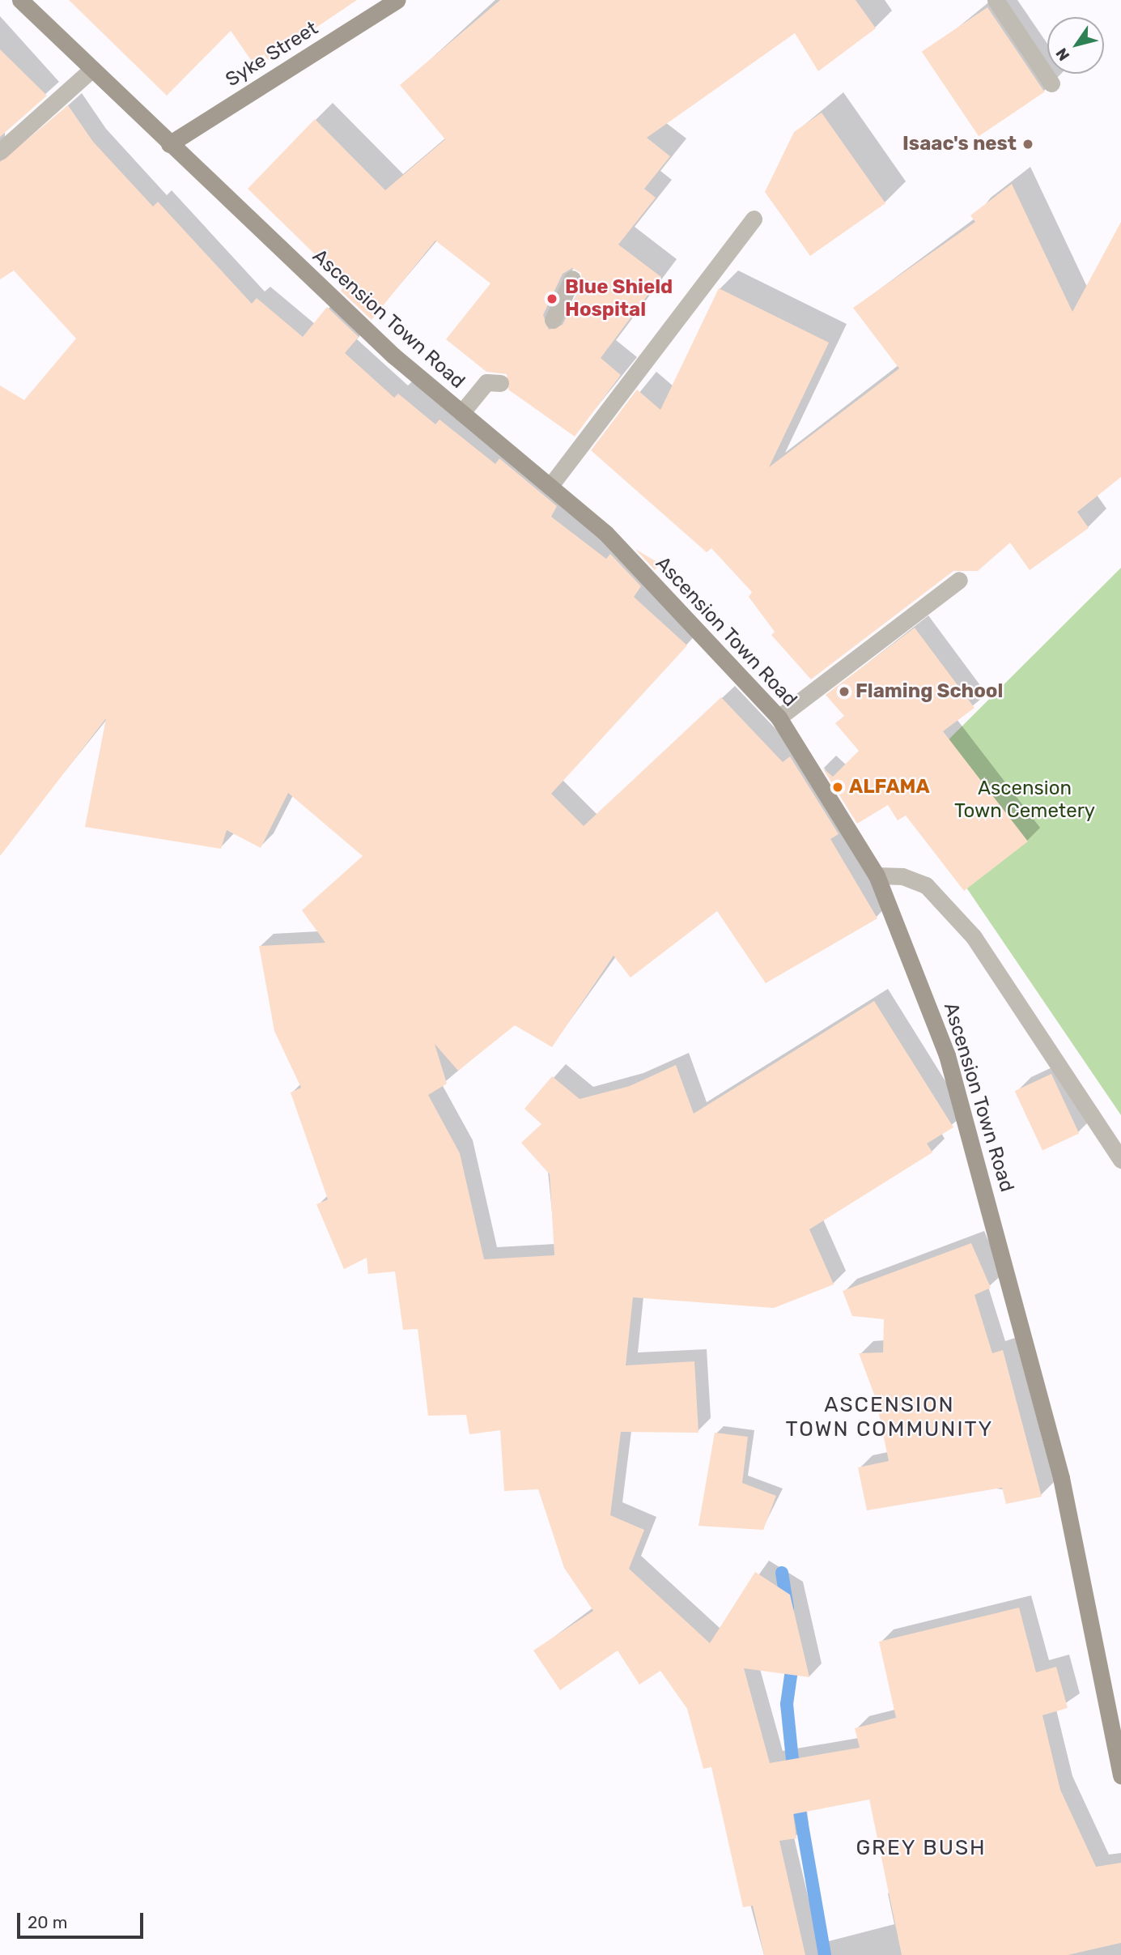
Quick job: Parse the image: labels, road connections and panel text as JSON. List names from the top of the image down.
{
  "streets": {
    "main road": ["Syke Street", "Ascension Town Road"]
  },
  "crossings": [
    ["Syke Street", "Ascension Town Road"]
  ],
  "districts": ["ASCENSION TOWN COMMUNITY", "GREY BUSH"],
  "parks": ["Ascension Town Cemetery"],
  "places": [
    "Isaac's nest",
    "Blue Shield Hospital",
    "Flaming School",
    "ALFAMA"
  ],
  "scale_bar": "20 m",
  "north": "bottom left"
}
